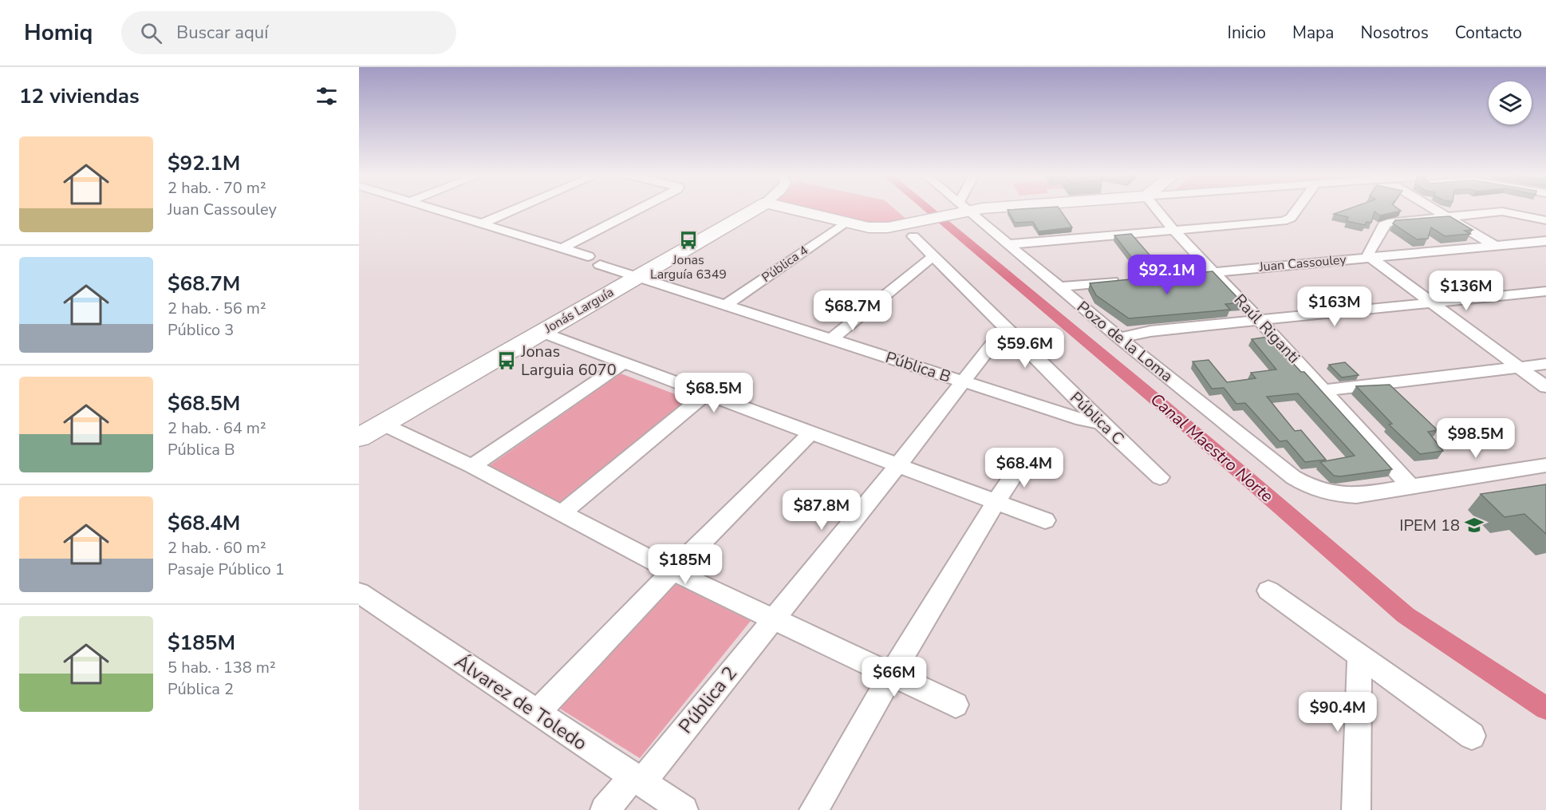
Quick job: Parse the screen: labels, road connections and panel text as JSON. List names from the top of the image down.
{
  "streets": {
    "main road": ["Jonás Larguía"],
    "street": [
      "Juan Cassouley",
      "Pública 4",
      "Raúl Riganti",
      "Pozo de la Loma",
      "Pública B",
      "Pública C",
      "Pública 2",
      "Álvarez de Toledo"
    ]
  },
  "crossings": [
    ["Juan Cassouley", "Raúl Riganti"],
    ["Pública 4", "Pública B"],
    ["Jonás Larguía", "Pública B"],
    ["Raúl Riganti", "Pozo de la Loma"],
    ["Pública B", "Pública C"],
    ["Pública 2", "Álvarez de Toledo"]
  ],
  "water": ["Canal Maestro Norte"],
  "places": {
    "bus stop": ["Jonas Larguía 6349", "Jonas Larguia 6070"],
    "school or university": ["IPEM 18"]
  },
  "page": {
    "header": "Homiq",
    "search": "Buscar aquí",
    "nav": [
      "Inicio",
      "Mapa",
      "Nosotros",
      "Contacto"
    ],
    "heading": "12 viviendas",
    "list": [
      {
        "name": "$92.1M",
        "note": "2 hab. · 70 m² · Juan Cassouley"
      },
      {
        "name": "$68.7M",
        "note": "2 hab. · 56 m² · Público 3"
      },
      {
        "name": "$68.5M",
        "note": "2 hab. · 64 m² · Pública B"
      },
      {
        "name": "$68.4M",
        "note": "2 hab. · 60 m² · Pasaje Público 1"
      },
      {
        "name": "$185M",
        "note": "5 hab. · 138 m² · Pública 2"
      }
    ],
    "price": [
      "$92.1M",
      "$136M",
      "$163M",
      "$68.7M",
      "$59.6M",
      "$68.5M",
      "$98.5M",
      "$68.4M",
      "$87.8M",
      "$185M",
      "$66M",
      "$90.4M"
    ]
  }
}
